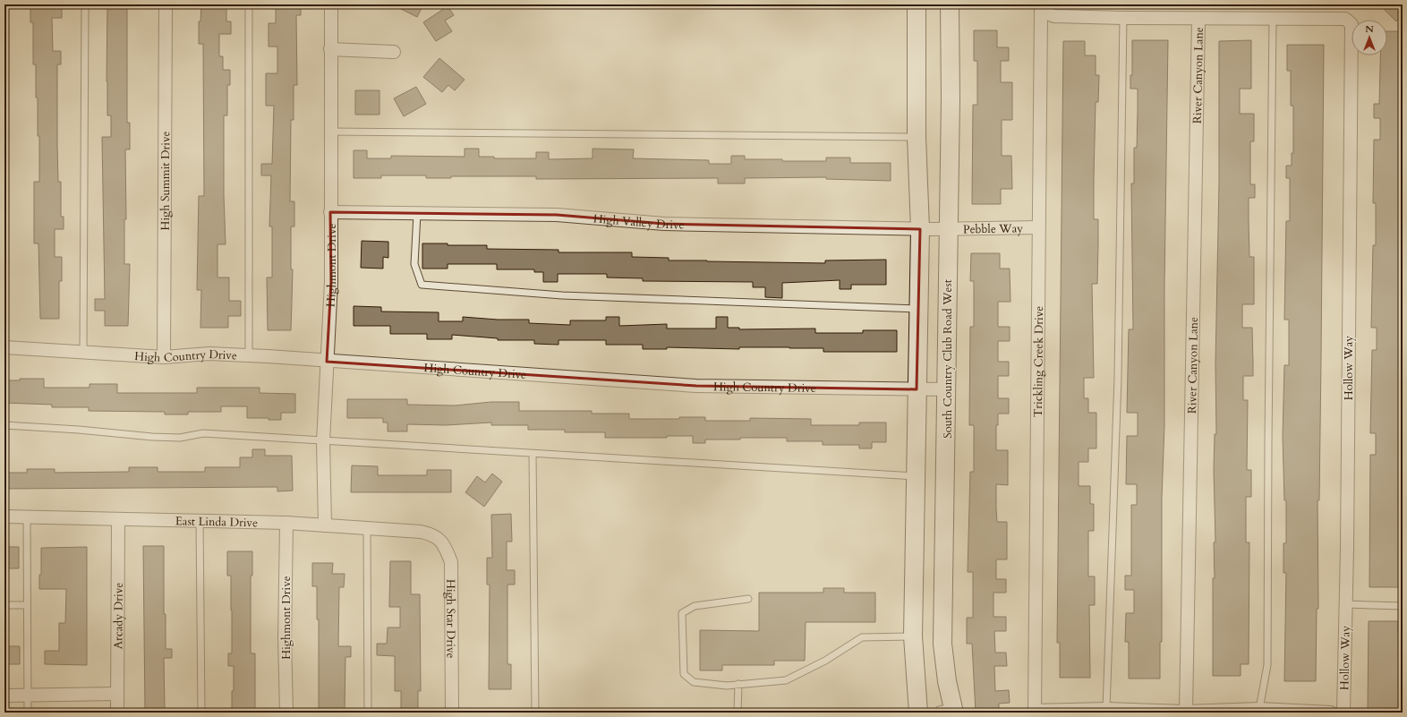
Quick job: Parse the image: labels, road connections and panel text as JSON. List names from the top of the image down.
{
  "streets": {
    "street": [
      "River Canyon Lane",
      "High Summit Drive",
      "High Valley Drive",
      "Pebble Way",
      "Highmont Drive",
      "High Country Drive",
      "South Country Club Road West",
      "Trickling Creek Drive",
      "Hollow Way",
      "East Linda Drive",
      "Arcady Drive",
      "High Star Drive"
    ]
  },
  "crossings": [
    ["High Summit Drive", "High Country Drive"],
    ["High Valley Drive", "Pebble Way"],
    ["High Valley Drive", "Highmont Drive"],
    ["High Valley Drive", "South Country Club Road West"],
    ["Pebble Way", "South Country Club Road West"],
    ["Pebble Way", "Trickling Creek Drive"],
    ["Highmont Drive", "High Country Drive"],
    ["Highmont Drive", "East Linda Drive"],
    ["High Country Drive", "South Country Club Road West"],
    ["East Linda Drive", "Arcady Drive"],
    ["East Linda Drive", "High Star Drive"]
  ],
  "north": "top"
}
